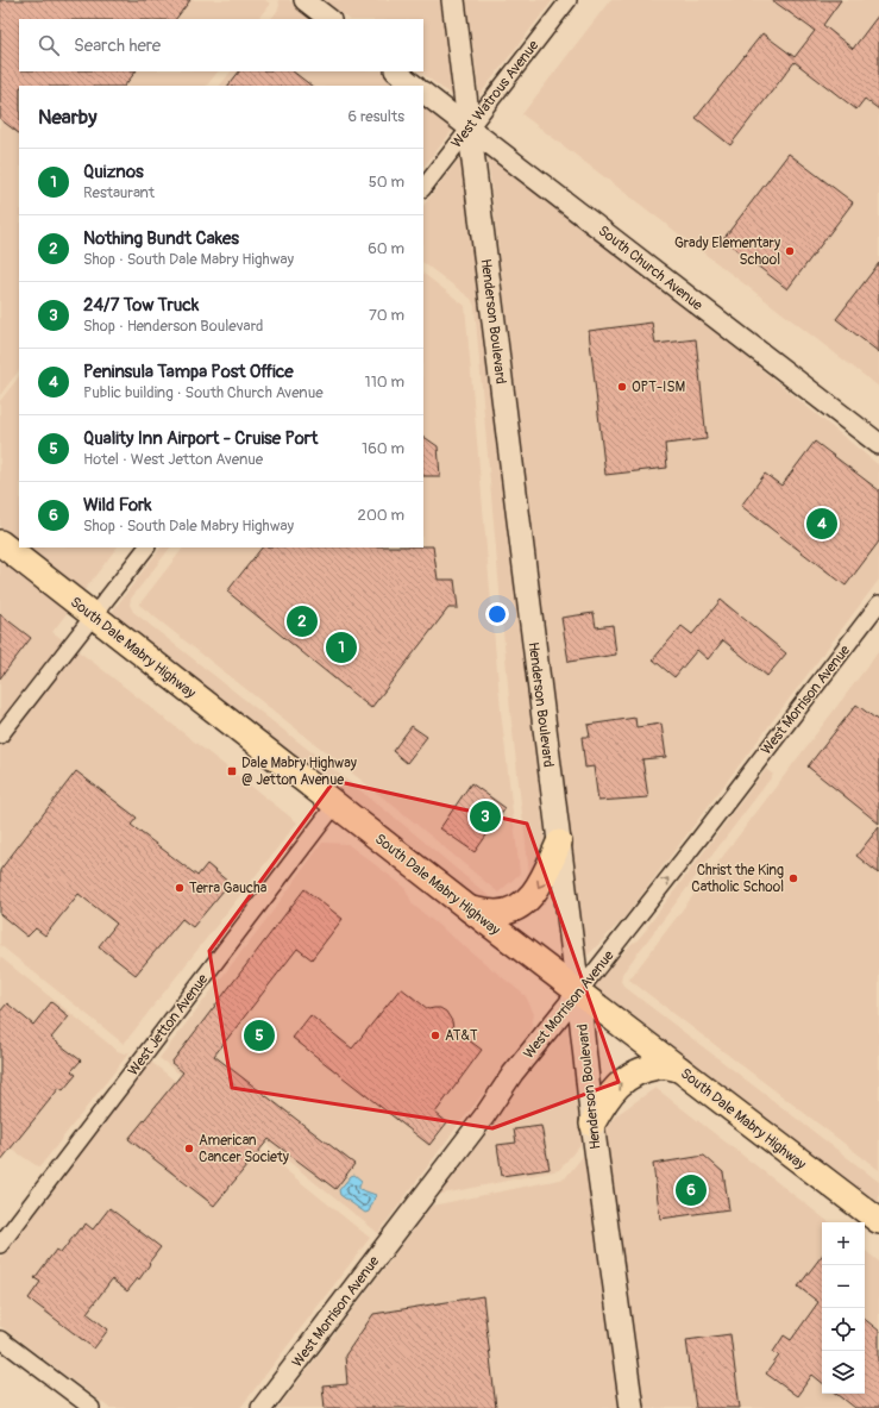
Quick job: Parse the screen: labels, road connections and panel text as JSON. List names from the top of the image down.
{
  "streets": {
    "main road": ["Henderson Boulevard", "South Dale Mabry Highway"],
    "street": [
      "West Watrous Avenue",
      "South Church Avenue",
      "West Morrison Avenue",
      "West Jetton Avenue"
    ]
  },
  "crossings": [
    ["West Watrous Avenue", "South Church Avenue"],
    ["West Watrous Avenue", "Henderson Boulevard"],
    ["South Church Avenue", "Henderson Boulevard"],
    ["Henderson Boulevard", "South Dale Mabry Highway"],
    ["Henderson Boulevard", "West Morrison Avenue"],
    ["South Dale Mabry Highway", "West Morrison Avenue"],
    ["South Dale Mabry Highway", "West Jetton Avenue"]
  ],
  "one_way": ["West Morrison Avenue"],
  "places": {
    "other": [
      "Grady Elementary School",
      "OPT-ISM",
      "Christ the King Catholic School",
      "Terra Gaucha",
      "AT&T",
      "American Cancer Society"
    ],
    "transit": ["Dale Mabry Highway @ Jetton Avenue"]
  },
  "page": {
    "search": "Search here",
    "heading": ["Nearby", "6 results"],
    "list": [
      {
        "mark": "1",
        "name": "Quiznos",
        "note": "Restaurant",
        "value": "50 m"
      },
      {
        "mark": "2",
        "name": "Nothing Bundt Cakes",
        "note": "Shop · South Dale Mabry Highway",
        "value": "60 m"
      },
      {
        "mark": "3",
        "name": "24/7 Tow Truck",
        "note": "Shop · Henderson Boulevard",
        "value": "70 m"
      },
      {
        "mark": "4",
        "name": "Peninsula Tampa Post Office",
        "note": "Public building · South Church Avenue",
        "value": "110 m"
      },
      {
        "mark": "5",
        "name": "Quality Inn Airport - Cruise Port",
        "note": "Hotel · West Jetton Avenue",
        "value": "160 m"
      },
      {
        "mark": "6",
        "name": "Wild Fork",
        "note": "Shop · South Dale Mabry Highway",
        "value": "200 m"
      }
    ],
    "pins": [
      "4",
      "2",
      "1",
      "3",
      "5",
      "6"
    ],
    "map_buttons": ["+", "−"]
  }
}
